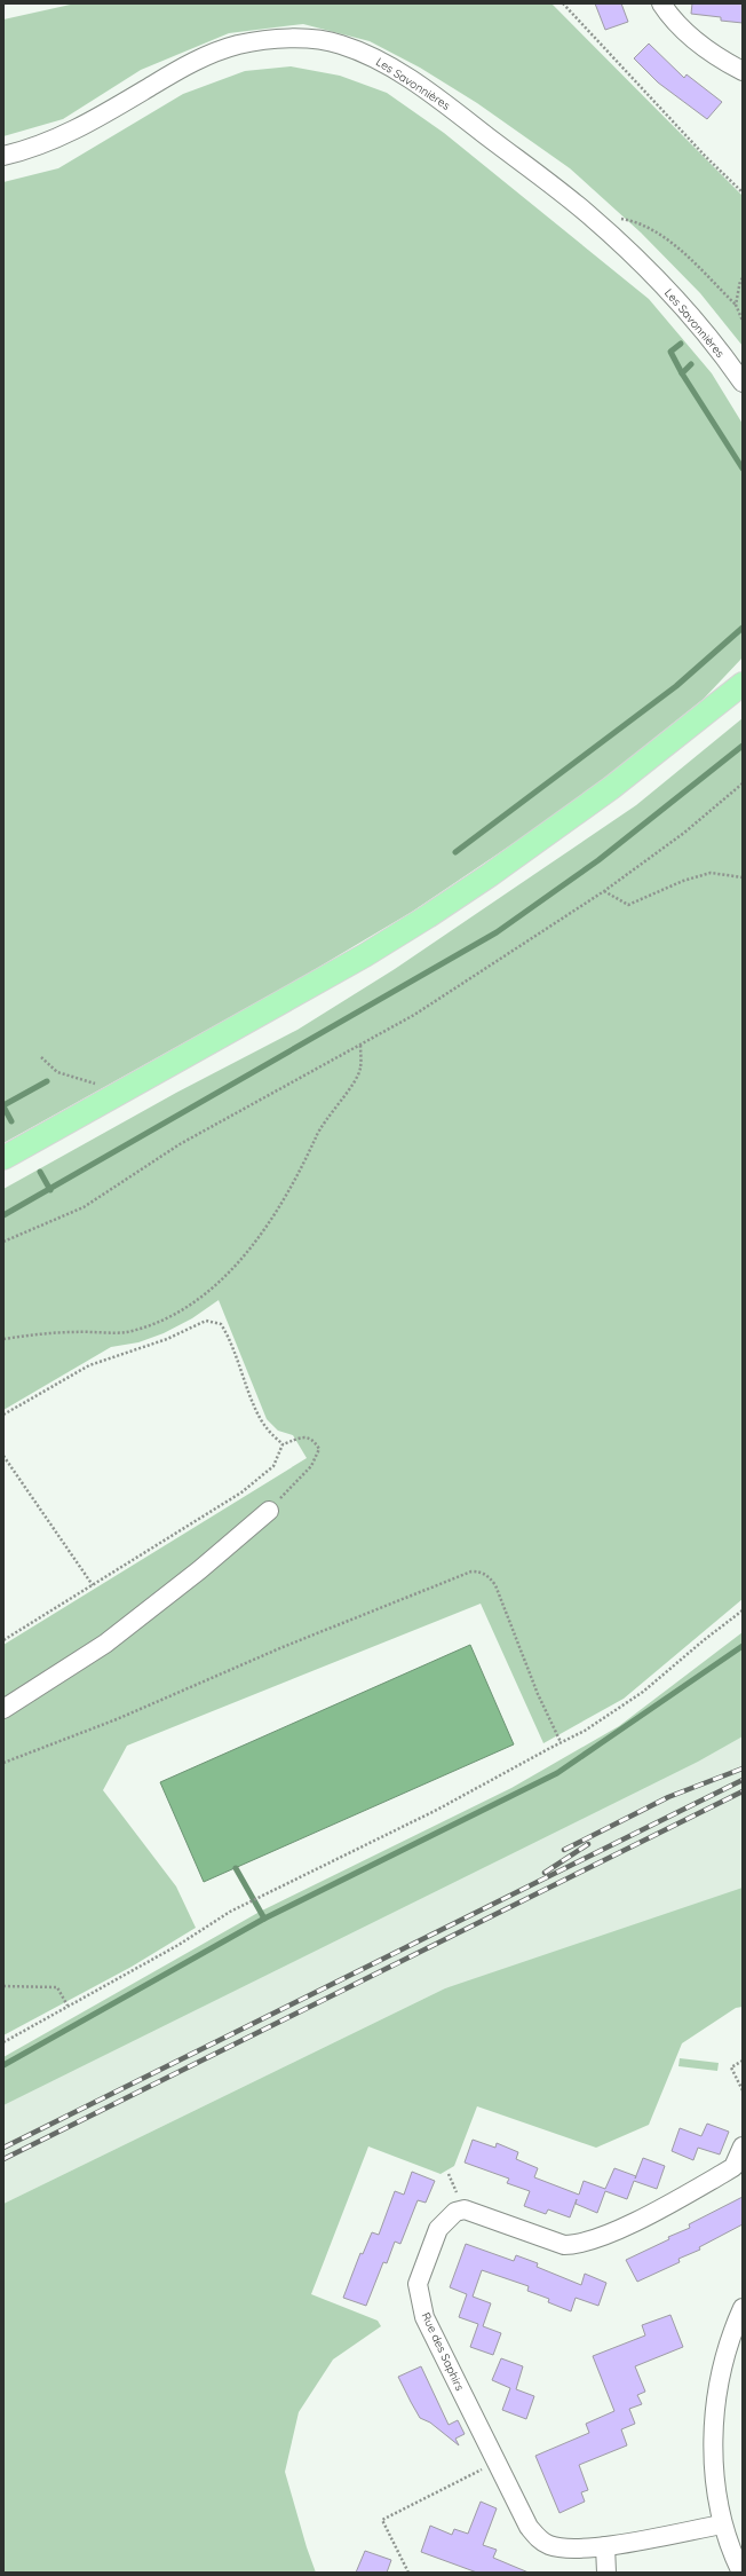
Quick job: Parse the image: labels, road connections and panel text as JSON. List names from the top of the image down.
{
  "streets": {
    "street": ["Les Savonnières", "Rue des Saphirs"]
  }
}
